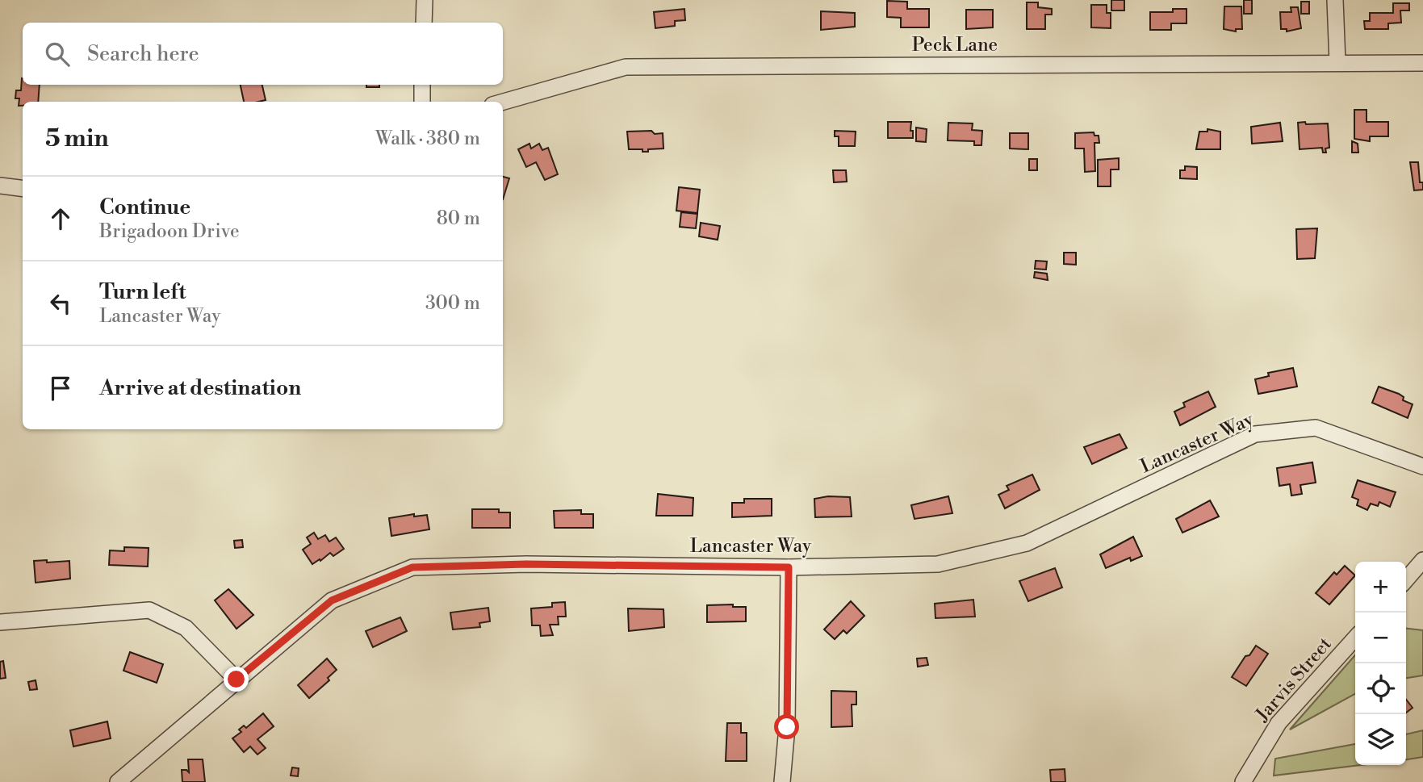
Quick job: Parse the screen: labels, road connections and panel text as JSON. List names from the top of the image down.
{
  "streets": {
    "street": ["Peck Lane", "Lancaster Way", "Jarvis Street"]
  },
  "page": {
    "search": "Search here",
    "heading": ["5 min", "Walk · 380 m"],
    "list": [
      ["Continue", "Brigadoon Drive", "80 m"],
      ["Turn left", "Lancaster Way", "300 m"],
      "Arrive at destination"
    ],
    "map_buttons": ["+", "−"]
  }
}
